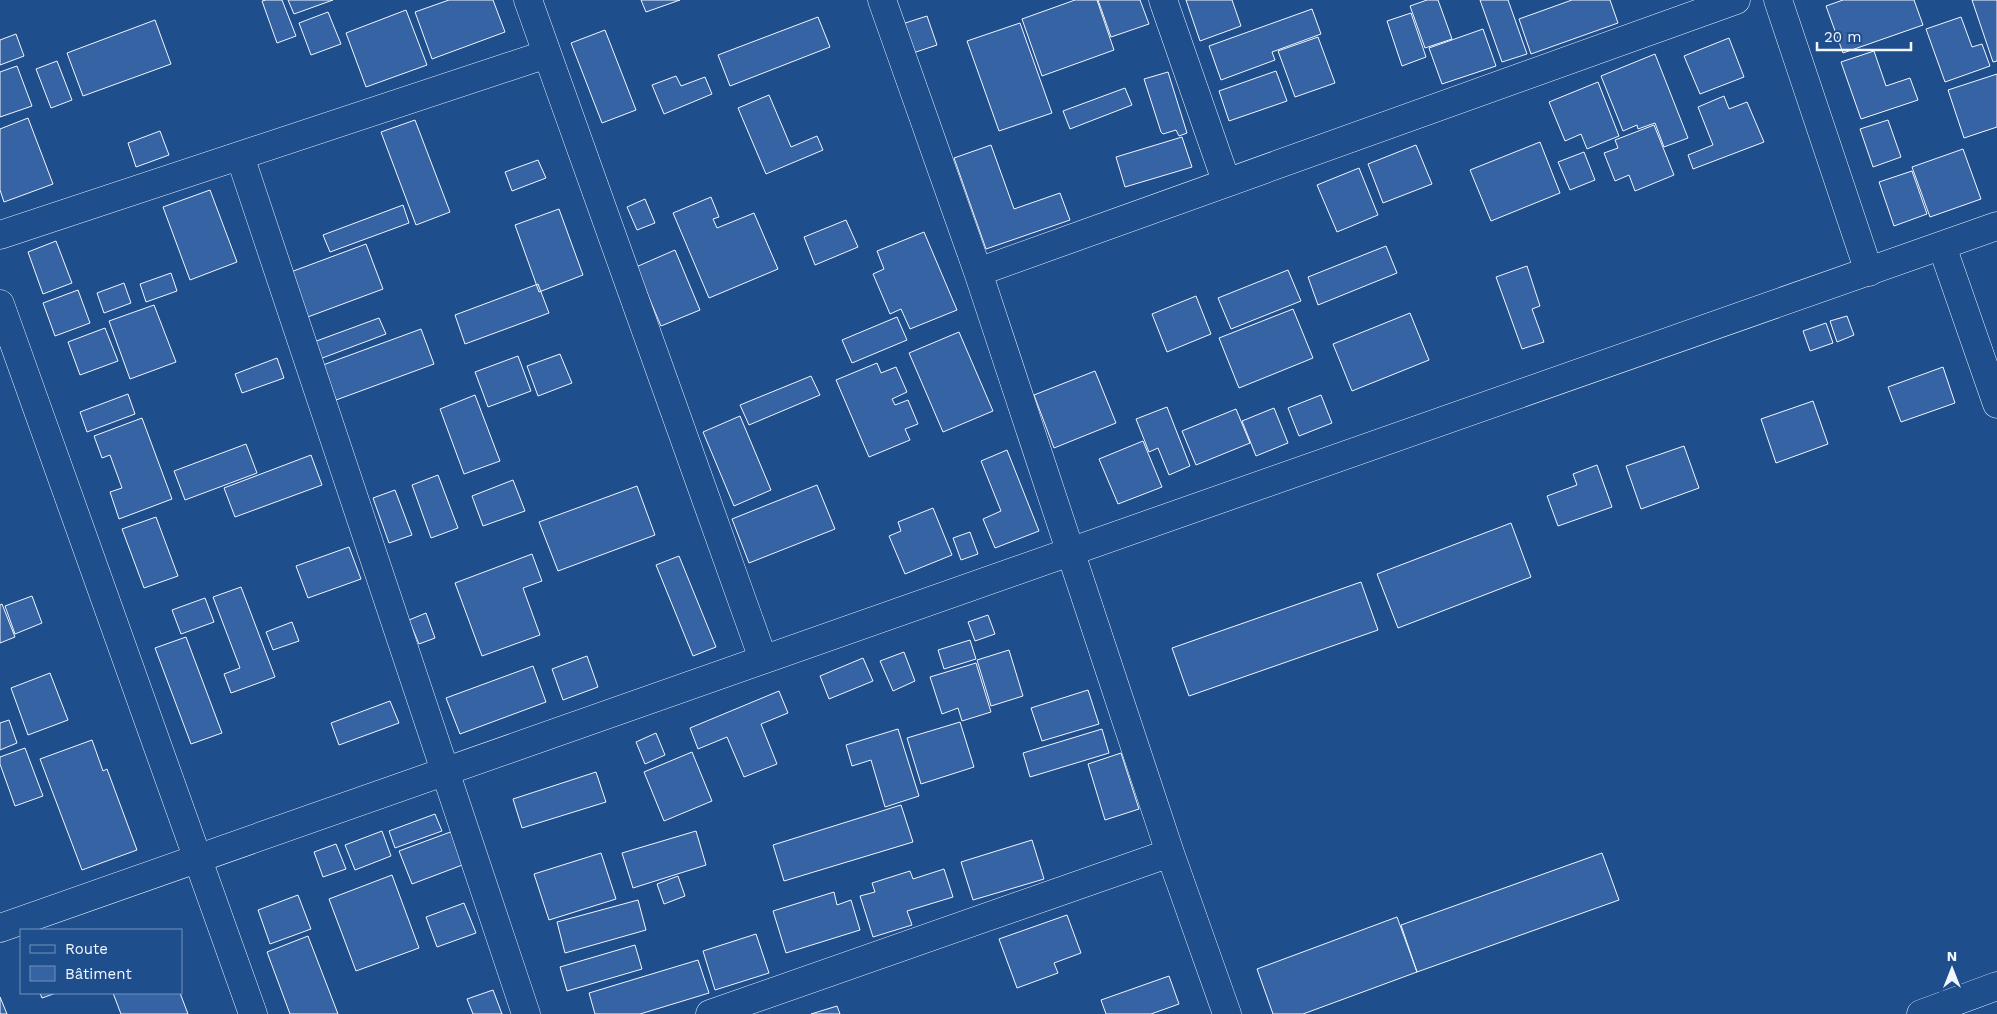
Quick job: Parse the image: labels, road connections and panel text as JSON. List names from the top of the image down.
{
  "legend": ["Route", "Bâtiment"],
  "scale_bar": "20 m",
  "north": "top"
}
